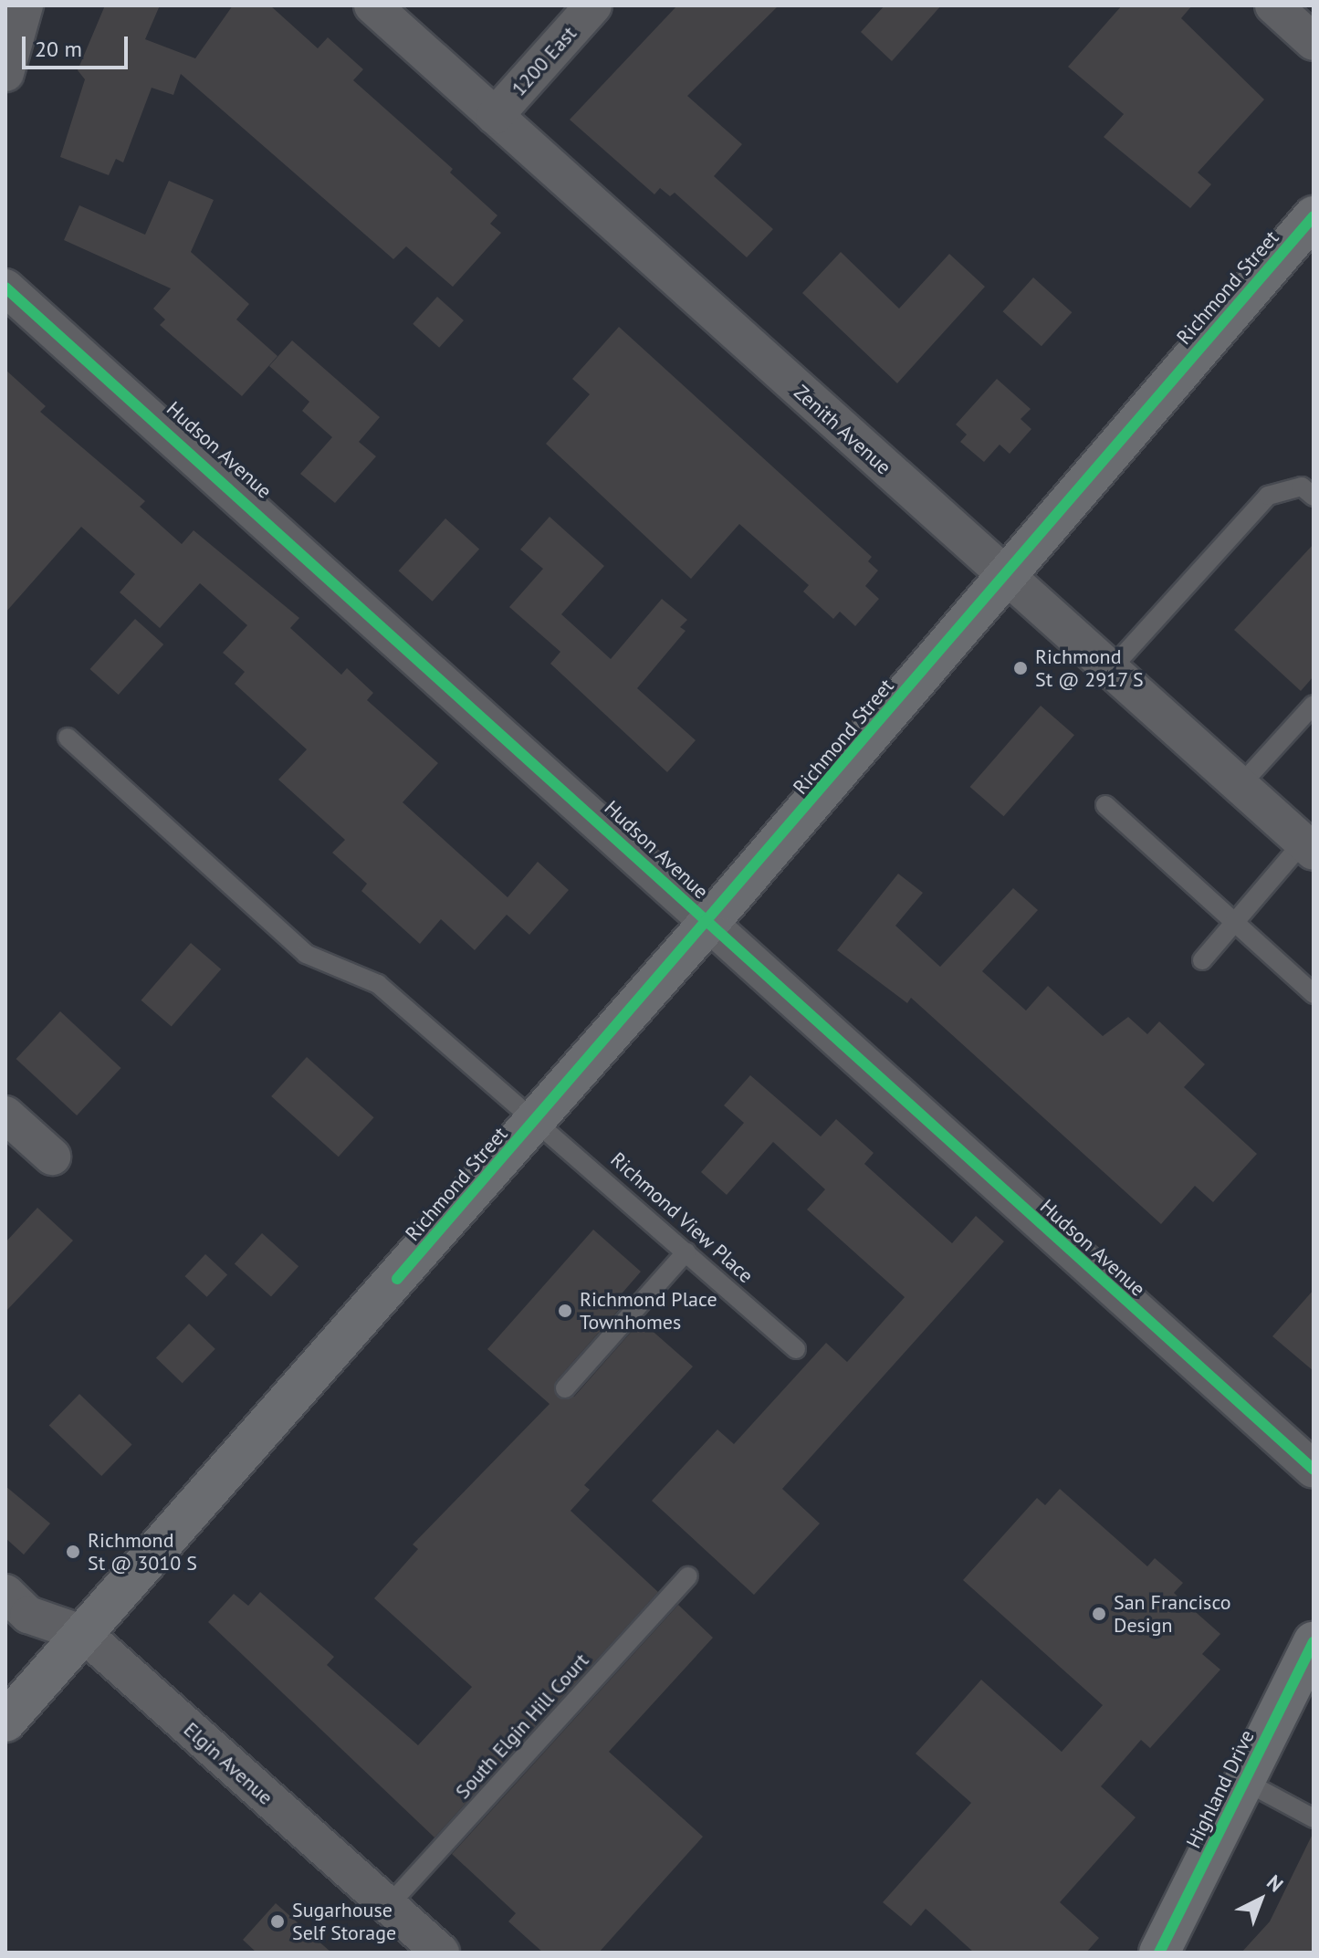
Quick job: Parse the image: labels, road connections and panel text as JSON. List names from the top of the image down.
{
  "streets": {
    "main road": ["Richmond Street", "Highland Drive"],
    "street": [
      "1200 East",
      "Zenith Avenue",
      "Hudson Avenue",
      "Elgin Avenue"
    ],
    "lane": ["Richmond View Place", "South Elgin Hill Court"]
  },
  "crossings": [
    ["1200 East", "Zenith Avenue"],
    ["Richmond Street", "Zenith Avenue"],
    ["Richmond Street", "Hudson Avenue"],
    ["Richmond Street", "Richmond View Place"],
    ["Richmond Street", "Elgin Avenue"],
    ["South Elgin Hill Court", "Elgin Avenue"]
  ],
  "places": [
    "Richmond St @ 2917 S",
    "Richmond Place Townhomes",
    "Richmond St @ 3010 S",
    "San Francisco Design",
    "Sugarhouse Self Storage"
  ],
  "scale_bar": "20 m",
  "north": "top right"
}
